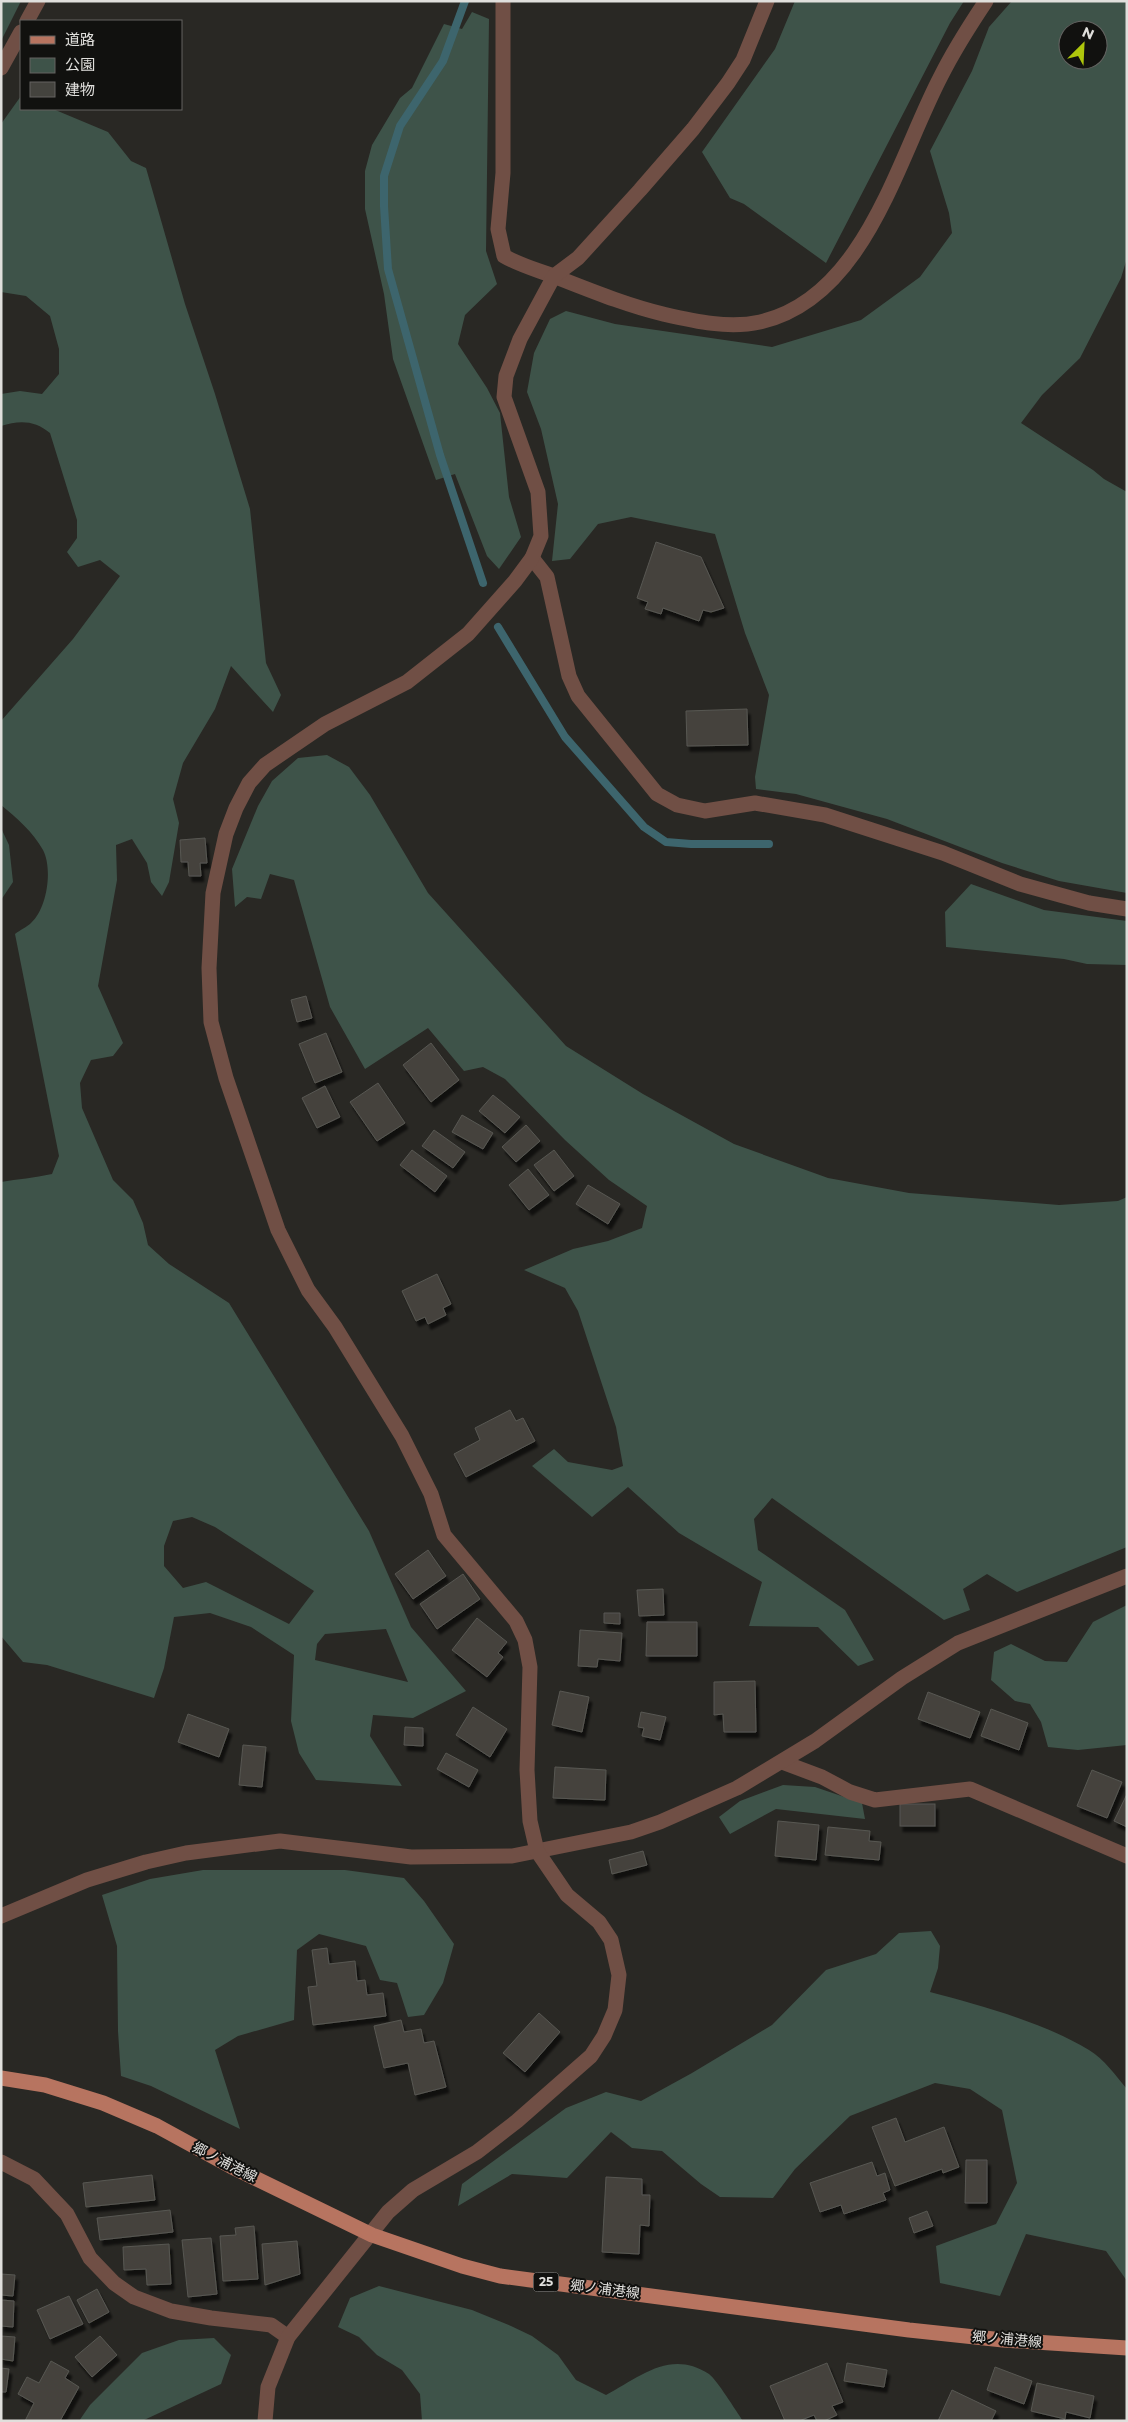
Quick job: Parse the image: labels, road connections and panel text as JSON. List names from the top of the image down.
{
  "streets": {
    "main road": ["郷ノ浦港線", "25"]
  },
  "legend": ["道路", "公園", "建物"],
  "north": "top right"
}
